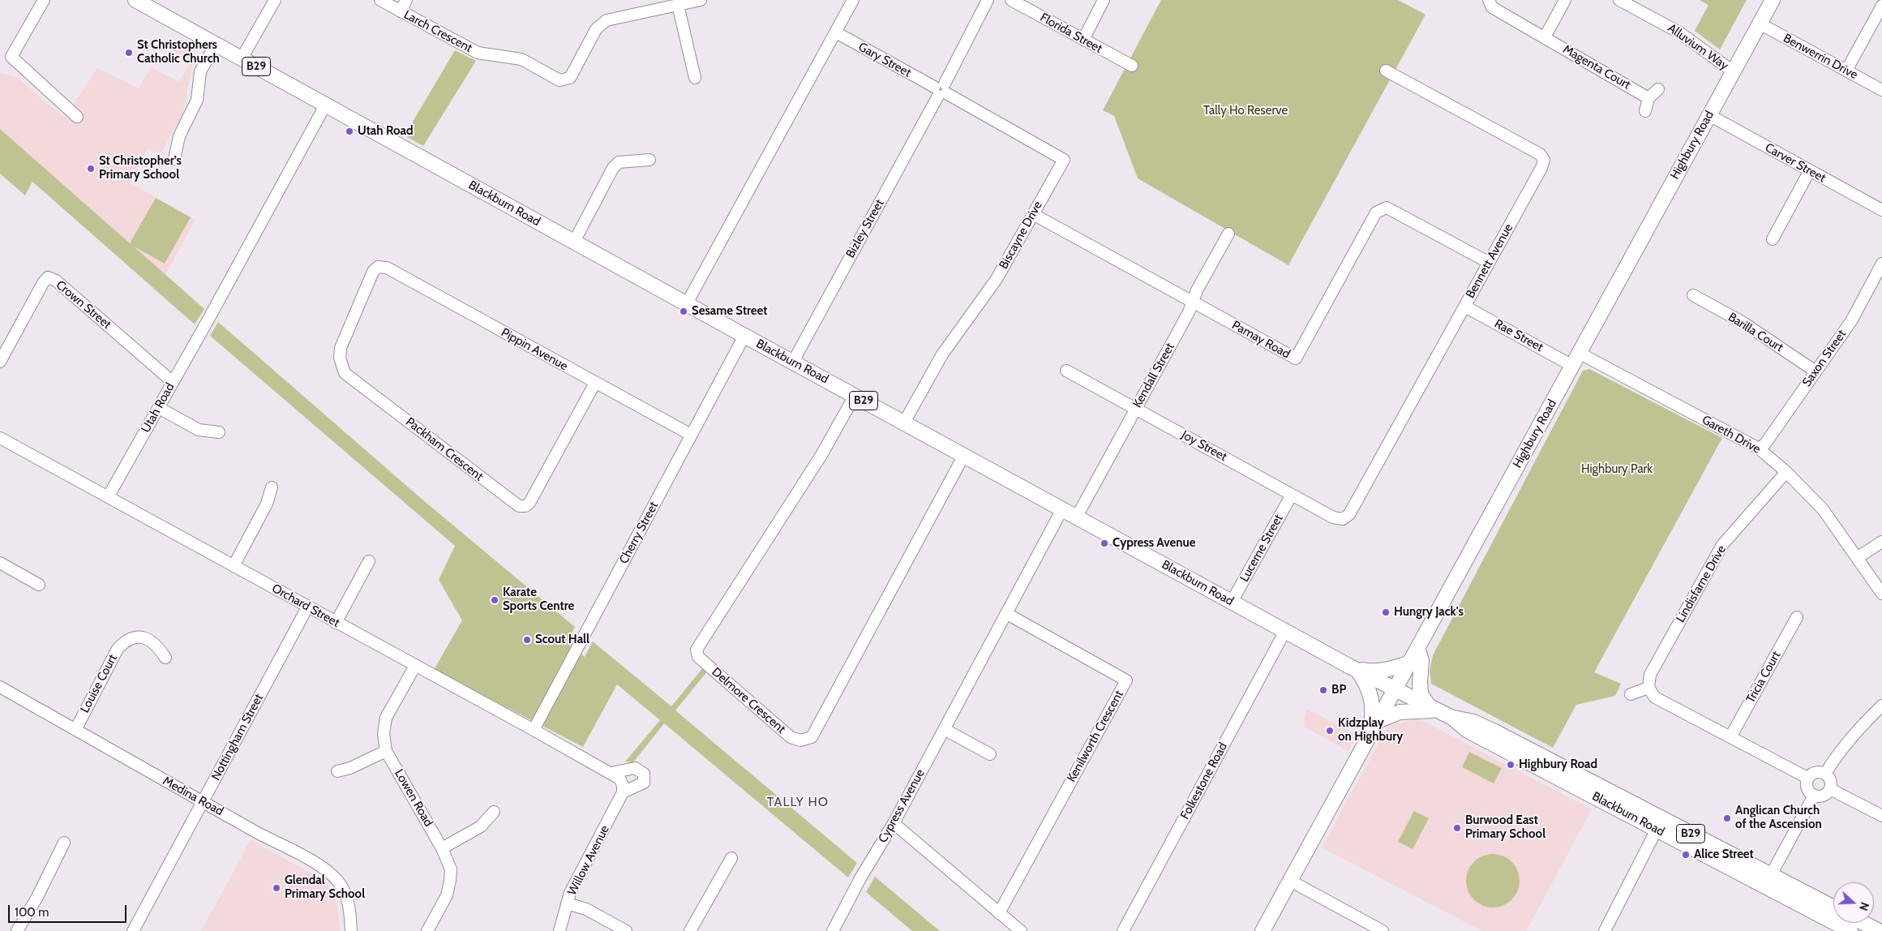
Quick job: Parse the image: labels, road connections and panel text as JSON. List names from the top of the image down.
{
  "streets": {
    "main road": ["B29", "Highbury Road", "Blackburn Road"],
    "street": [
      "Larch Crescent",
      "Florida Street",
      "Alluvium Way",
      "Benwerrin Drive",
      "Gary Street",
      "Magenta Court",
      "Carver Street",
      "Bizley Street",
      "Biscayne Drive",
      "Bennett Avenue",
      "Crown Street",
      "Barilla Court",
      "Rae Street",
      "Pamay Road",
      "Pippin Avenue",
      "Saxon Street",
      "Kendall Street",
      "Utah Road",
      "Gareth Drive",
      "Joy Street",
      "Packham Crescent",
      "Cherry Street",
      "Lucerne Street",
      "Lindisfarne Drive",
      "Orchard Street",
      "Tricia Court",
      "Louise Court",
      "Delmore Crescent",
      "Kenilworth Crescent",
      "Nottingham Street",
      "Folkestone Road",
      "Medina Road",
      "Lowen Road",
      "Cypress Avenue",
      "Willow Avenue"
    ]
  },
  "crossings": [
    ["Alluvium Way", "Highbury Road"],
    ["Benwerrin Drive", "Highbury Road"],
    ["Gary Street", "Bizley Street"],
    ["Gary Street", "Biscayne Drive"],
    ["Highbury Road", "Carver Street"],
    ["Highbury Road", "Blackburn Road"],
    ["Highbury Road", "Rae Street"],
    ["Highbury Road", "Gareth Drive"],
    ["Blackburn Road", "Bizley Street"],
    ["Blackburn Road", "Biscayne Drive"],
    ["Blackburn Road", "Kendall Street"],
    ["Blackburn Road", "Utah Road"],
    ["Blackburn Road", "Cherry Street"],
    ["Blackburn Road", "Lucerne Street"],
    ["Blackburn Road", "Delmore Crescent"],
    ["Blackburn Road", "Folkestone Road"],
    ["Blackburn Road", "Cypress Avenue"],
    ["Bizley Street", "Biscayne Drive"],
    ["Biscayne Drive", "Pamay Road"],
    ["Bennett Avenue", "Rae Street"],
    ["Bennett Avenue", "Pamay Road"],
    ["Bennett Avenue", "Joy Street"],
    ["Crown Street", "Utah Road"],
    ["Barilla Court", "Saxon Street"],
    ["Pamay Road", "Kendall Street"],
    ["Pippin Avenue", "Packham Crescent"],
    ["Pippin Avenue", "Cherry Street"],
    ["Saxon Street", "Gareth Drive"],
    ["Kendall Street", "Joy Street"],
    ["Utah Road", "Orchard Street"],
    ["Gareth Drive", "Lindisfarne Drive"],
    ["Joy Street", "Lucerne Street"],
    ["Cherry Street", "Orchard Street"],
    ["Orchard Street", "Nottingham Street"],
    ["Orchard Street", "Lowen Road"],
    ["Orchard Street", "Willow Avenue"],
    ["Louise Court", "Medina Road"],
    ["Kenilworth Crescent", "Cypress Avenue"],
    ["Nottingham Street", "Medina Road"]
  ],
  "districts": ["TALLY HO"],
  "parks": ["Tally Ho Reserve", "Highbury Park"],
  "places": [
    "St Christophers Catholic Church",
    "Utah Road",
    "St Christopher’s Primary School",
    "Sesame Street",
    "Cypress Avenue",
    "Karate Sports Centre",
    "Hungry Jack's",
    "Scout Hall",
    "BP",
    "Kidzplay on Highbury",
    "Highbury Road",
    "Anglican Church of the Ascension",
    "Burwood East Primary School",
    "Alice Street",
    "Glendal Primary School"
  ],
  "scale_bar": "100 m",
  "north": "right"
}
